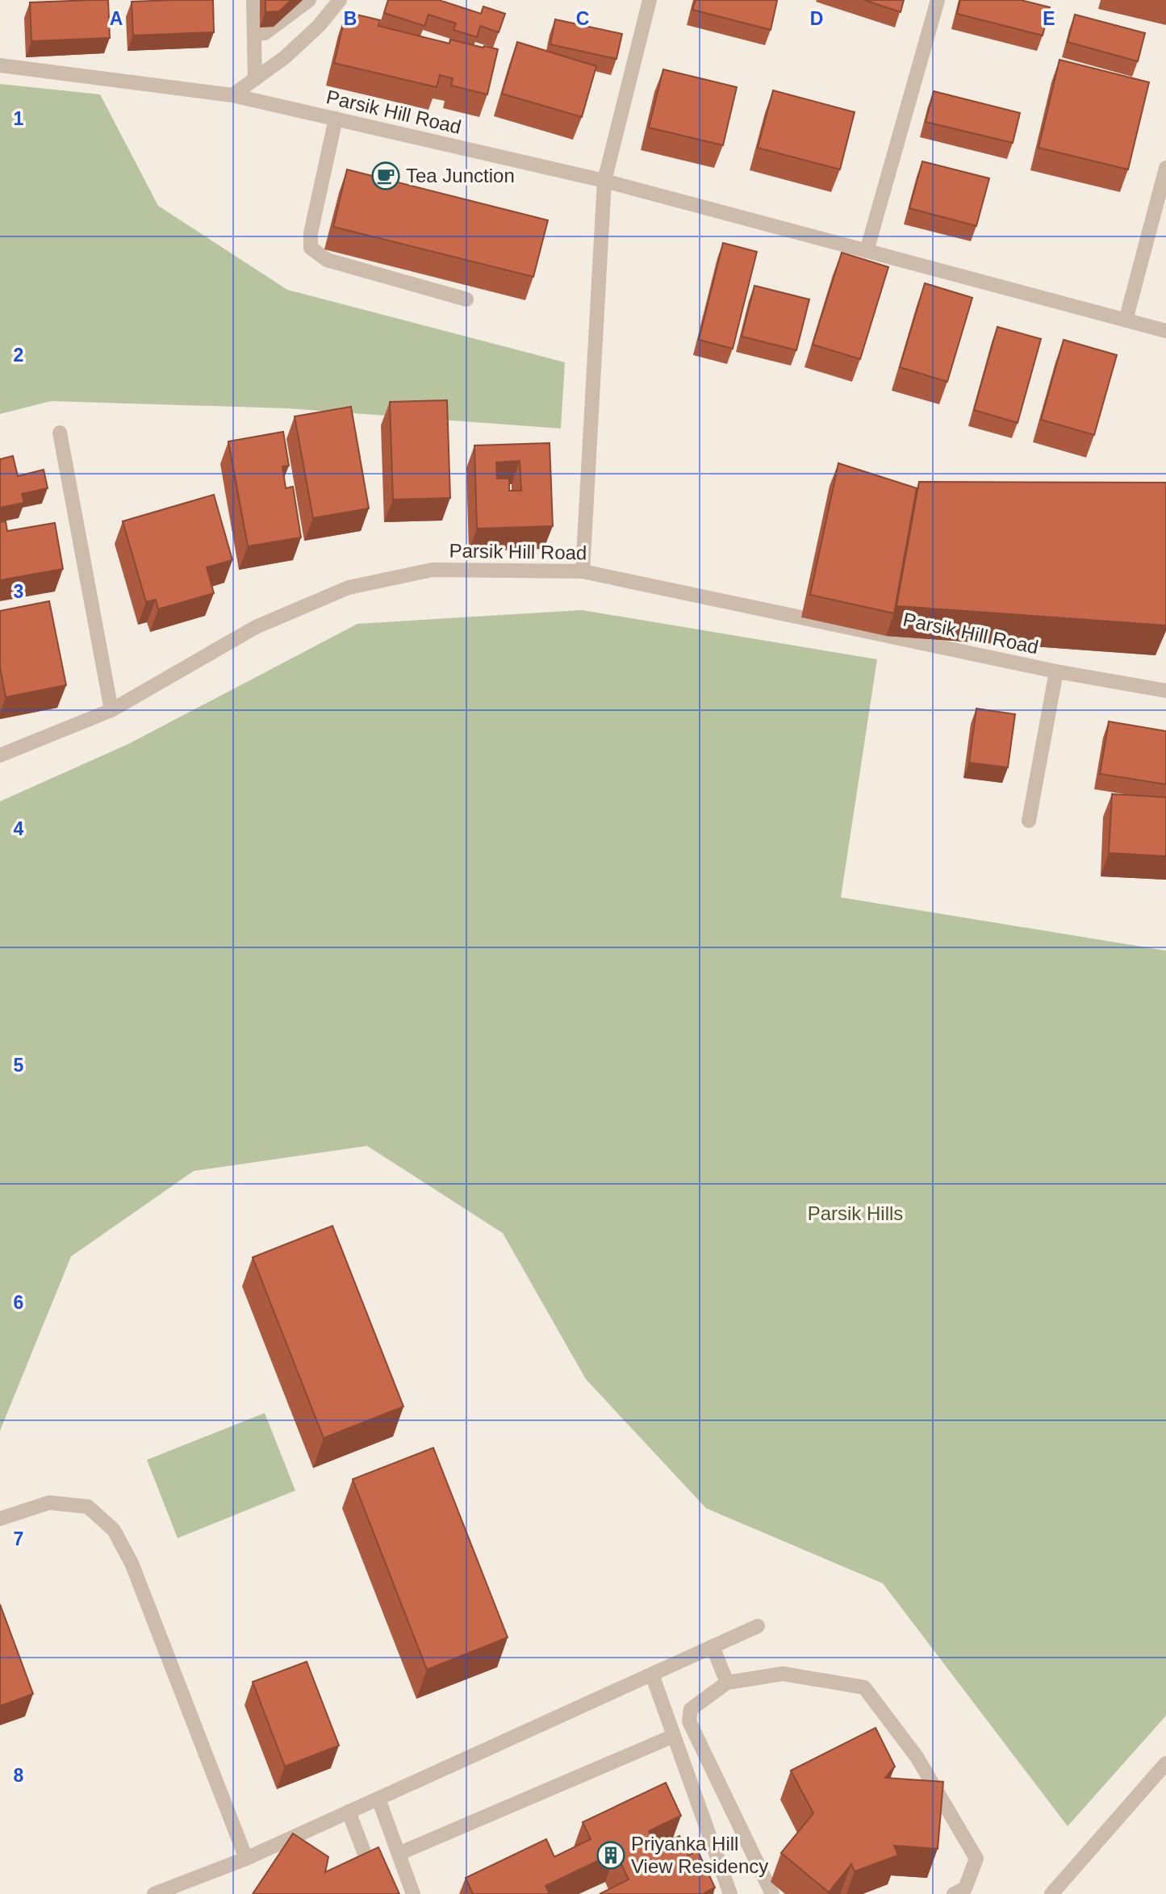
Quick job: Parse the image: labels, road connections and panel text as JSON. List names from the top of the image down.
{
  "streets": {
    "street": ["Parsik Hill Road"]
  },
  "parks": ["Parsik Hills"],
  "places": {
    "cafe": ["Tea Junction"],
    "building": ["Priyanka Hill View Residency"]
  },
  "grid": {
    "columns": [
      "A",
      "B",
      "C",
      "D",
      "E"
    ],
    "rows": [
      "1",
      "2",
      "3",
      "4",
      "5",
      "6",
      "7",
      "8"
    ]
  }
}
